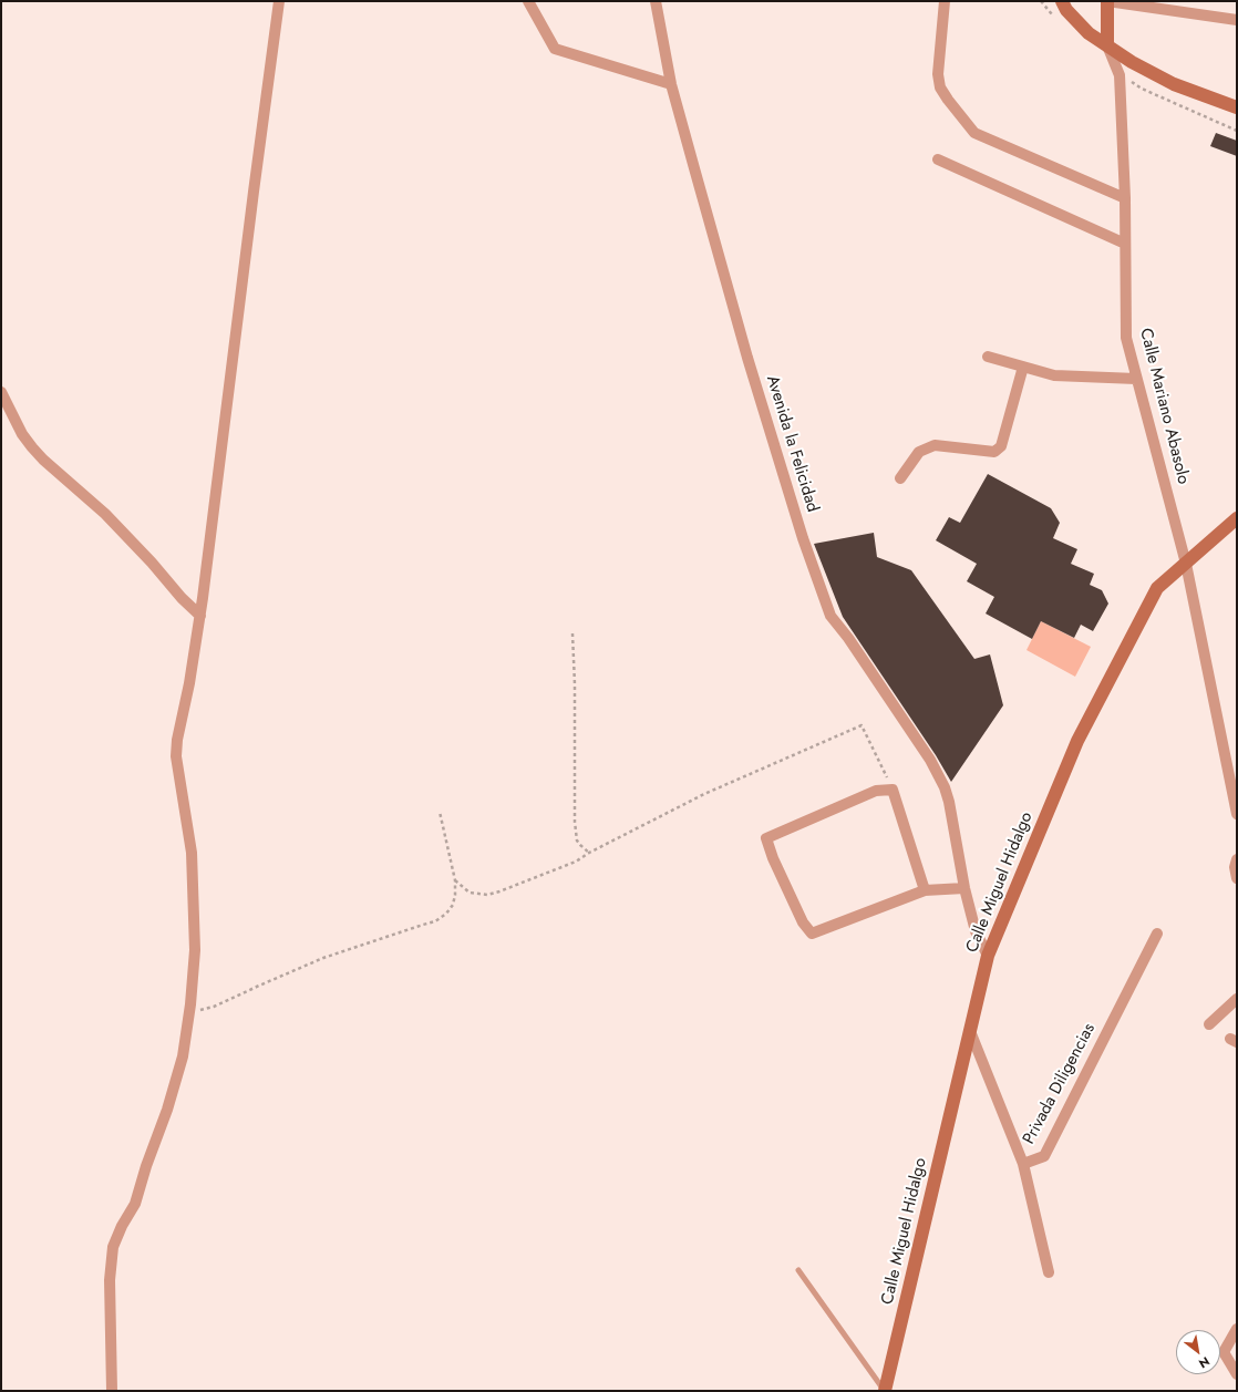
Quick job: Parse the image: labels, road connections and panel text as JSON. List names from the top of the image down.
{
  "streets": {
    "main road": ["Calle Mariano Abasolo", "Calle Miguel Hidalgo"],
    "street": ["Avenida la Felicidad", "Privada Diligencias"]
  },
  "crossings": [
    ["Calle Mariano Abasolo", "Calle Miguel Hidalgo"],
    ["Avenida la Felicidad", "Calle Miguel Hidalgo"]
  ],
  "north": "bottom right"
}
